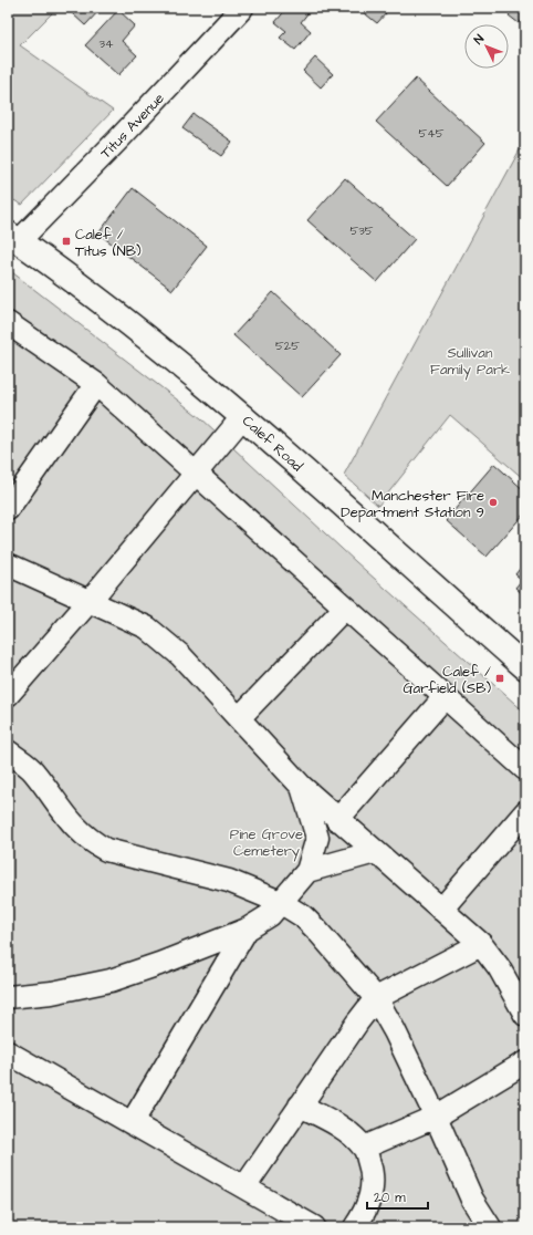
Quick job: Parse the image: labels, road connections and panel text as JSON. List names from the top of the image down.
{
  "streets": {
    "main road": ["Calef Road"],
    "street": ["Titus Avenue"]
  },
  "crossings": [
    ["Titus Avenue", "Calef Road"]
  ],
  "parks": ["Sullivan Family Park", "Pine Grove Cemetery"],
  "places": {
    "transit": ["Calef / Titus (NB)", "Calef / Garfield (SB)"],
    "other": ["Manchester Fire Department Station 9"]
  },
  "house_numbers": [
    "34",
    "545",
    "535",
    "525"
  ],
  "scale_bar": "20 m",
  "north": "top left"
}
